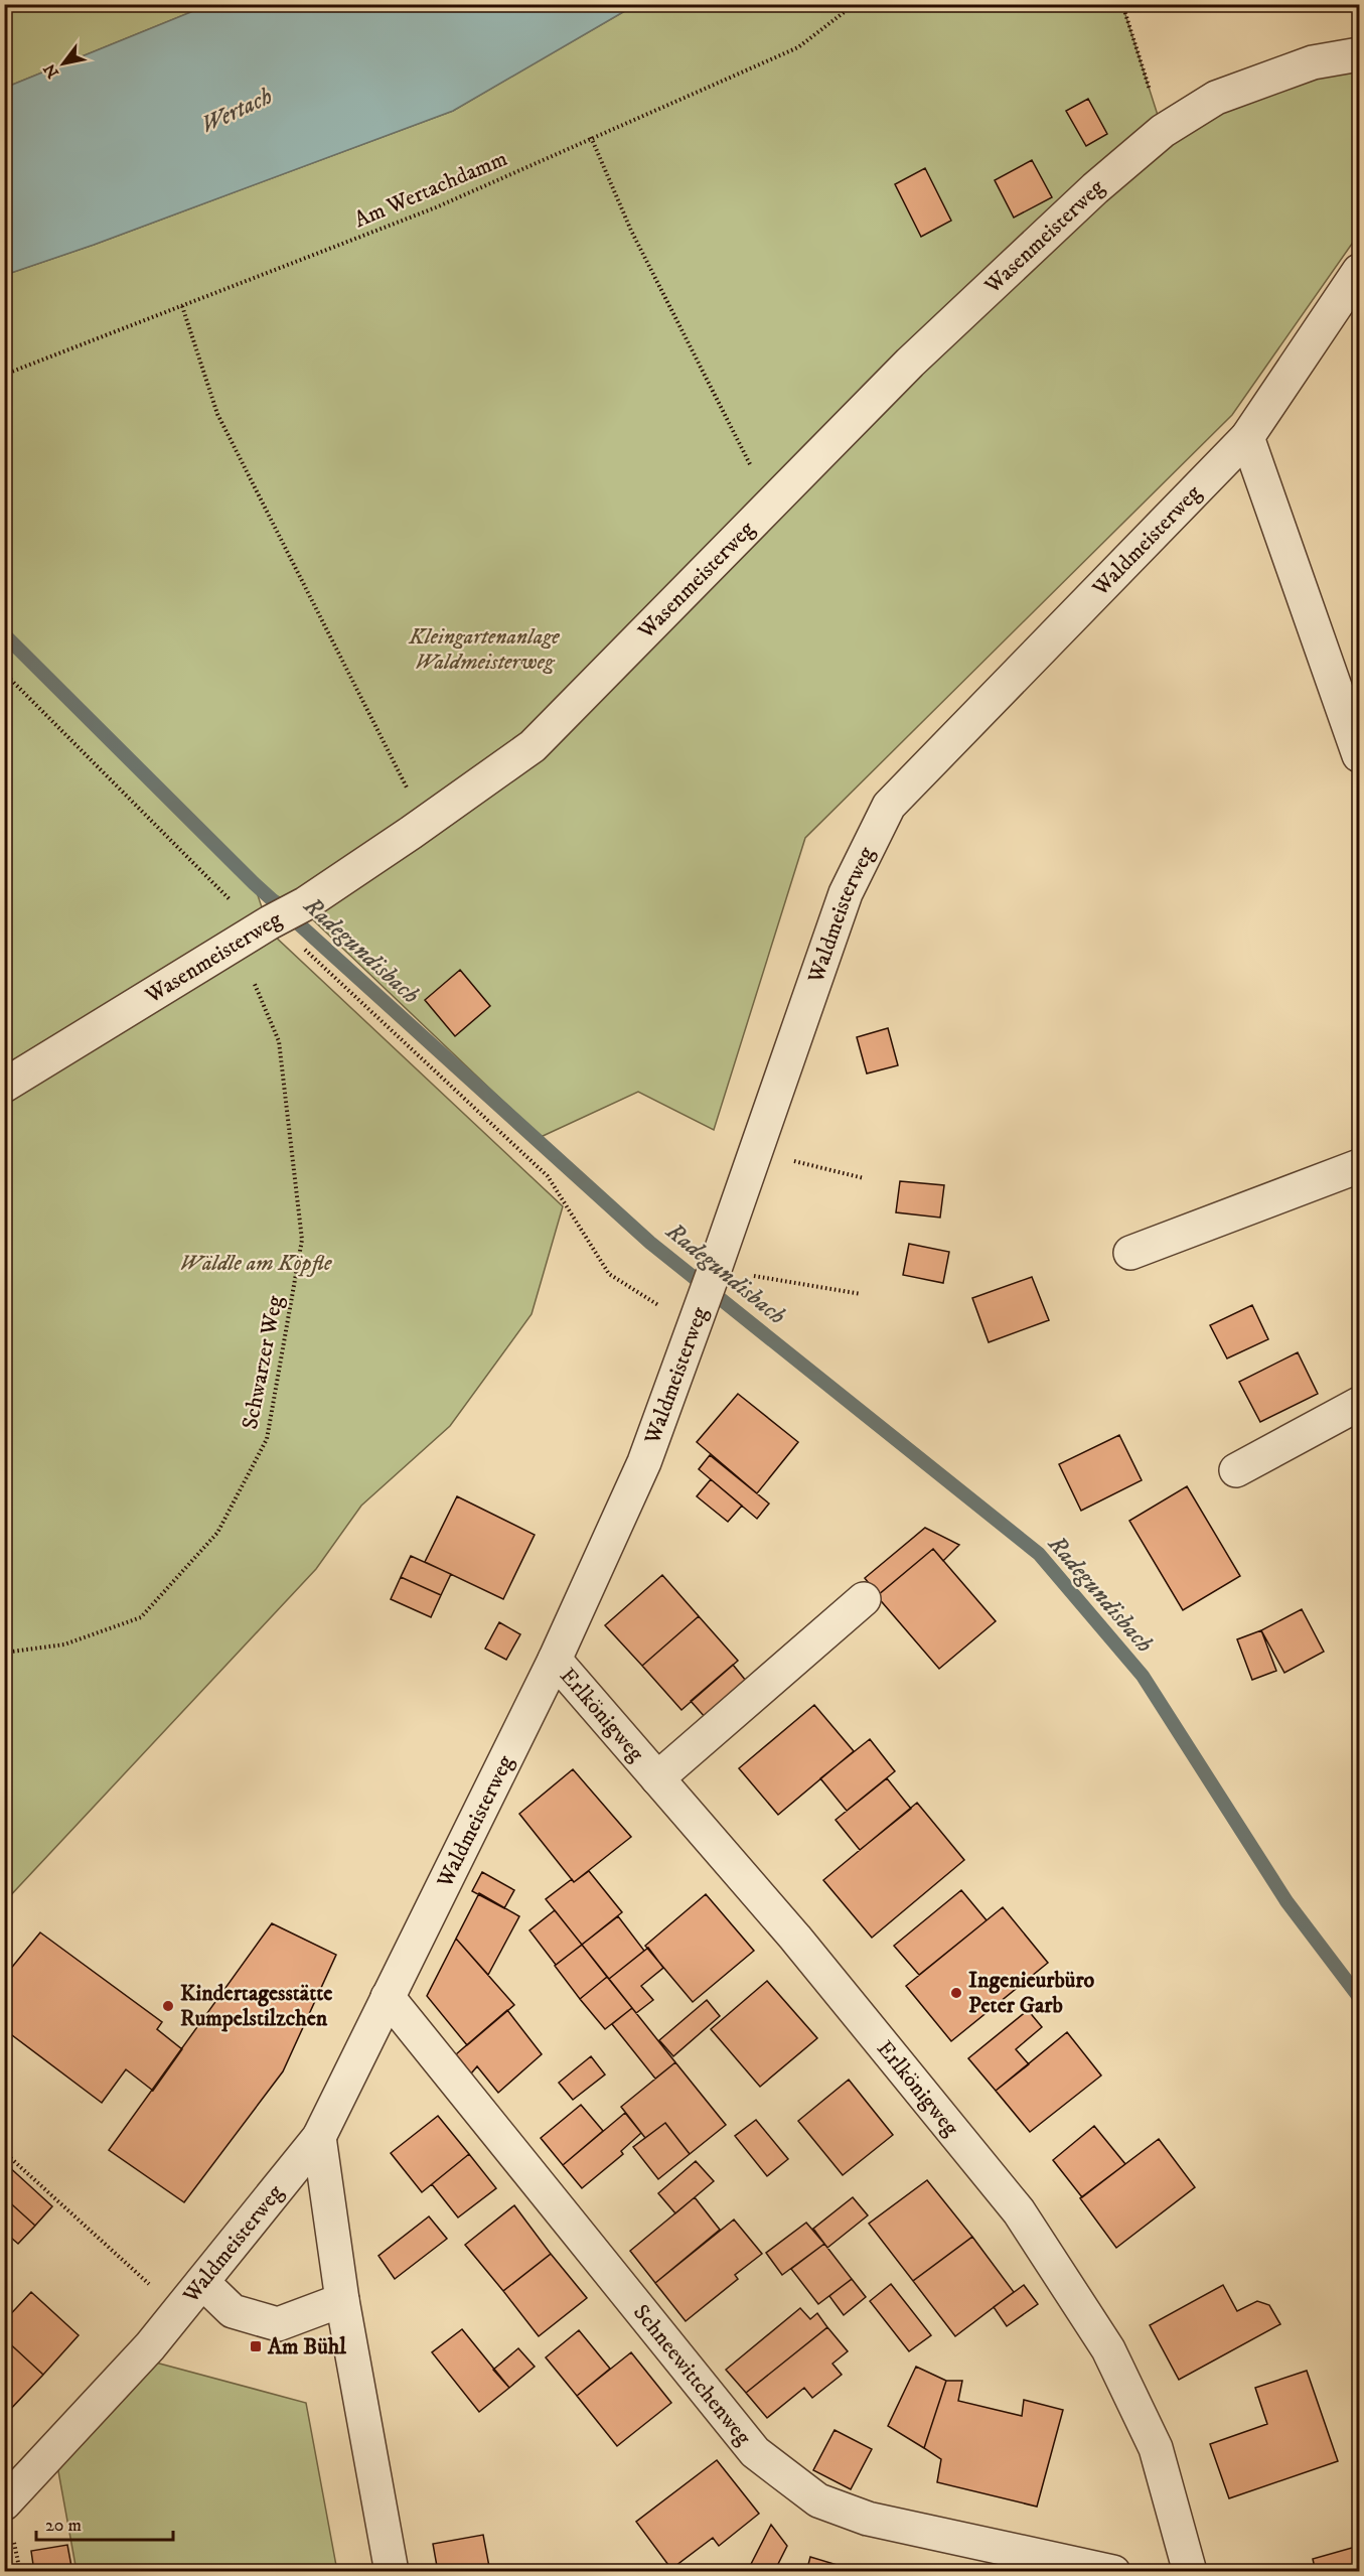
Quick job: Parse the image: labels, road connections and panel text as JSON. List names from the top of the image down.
{
  "streets": {
    "street": [
      "Wasenmeisterweg",
      "Waldmeisterweg",
      "Erlkönigweg",
      "Schneewittchenweg"
    ],
    "path": ["Am Wertachdamm", "Schwarzer Weg"]
  },
  "crossings": [
    ["Wasenmeisterweg", "Schwarzer Weg"],
    ["Waldmeisterweg", "Erlkönigweg"],
    ["Waldmeisterweg", "Schneewittchenweg"]
  ],
  "water": ["Wertach", "Radegundisbach"],
  "parks": ["Kleingartenanlage Waldmeisterweg", "Wäldle am Köpfle"],
  "places": {
    "other": ["Ingenieurbüro Peter Garb", "Kindertagesstätte Rumpelstilzchen"],
    "transit": ["Am Bühl"]
  },
  "scale_bar": "20 m",
  "north": "bottom left"
}
